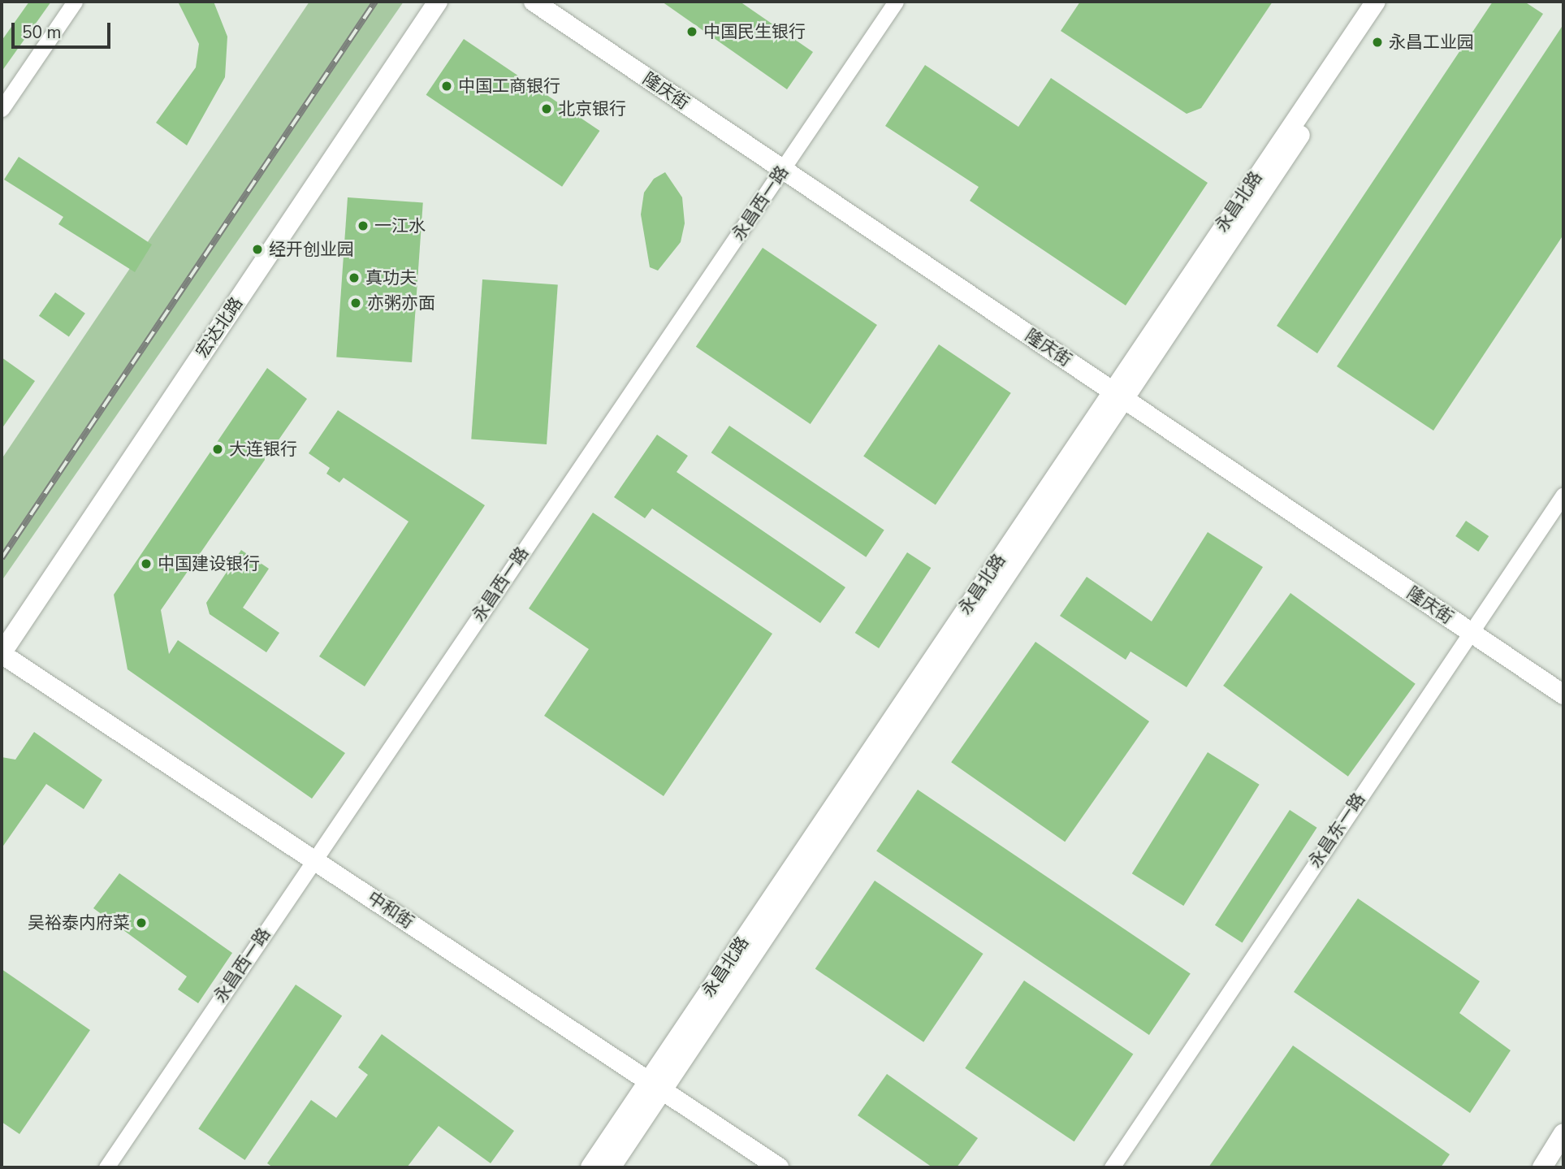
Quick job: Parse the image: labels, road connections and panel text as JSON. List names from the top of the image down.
{
  "streets": {
    "street": [
      "隆庆街",
      "永昌北路",
      "永昌西一路",
      "宏达北路",
      "永昌东一路",
      "中和街"
    ]
  },
  "crossings": [
    ["隆庆街", "永昌北路"],
    ["隆庆街", "永昌西一路"],
    ["隆庆街", "永昌东一路"],
    ["永昌北路", "中和街"],
    ["永昌西一路", "中和街"],
    ["宏达北路", "中和街"]
  ],
  "places": [
    "中国民生银行",
    "永昌工业园",
    "中国工商银行",
    "北京银行",
    "一江水",
    "经开创业园",
    "真功夫",
    "亦粥亦面",
    "大连银行",
    "中国建设银行",
    "吴裕泰内府菜"
  ],
  "scale_bar": "50 m"
}
